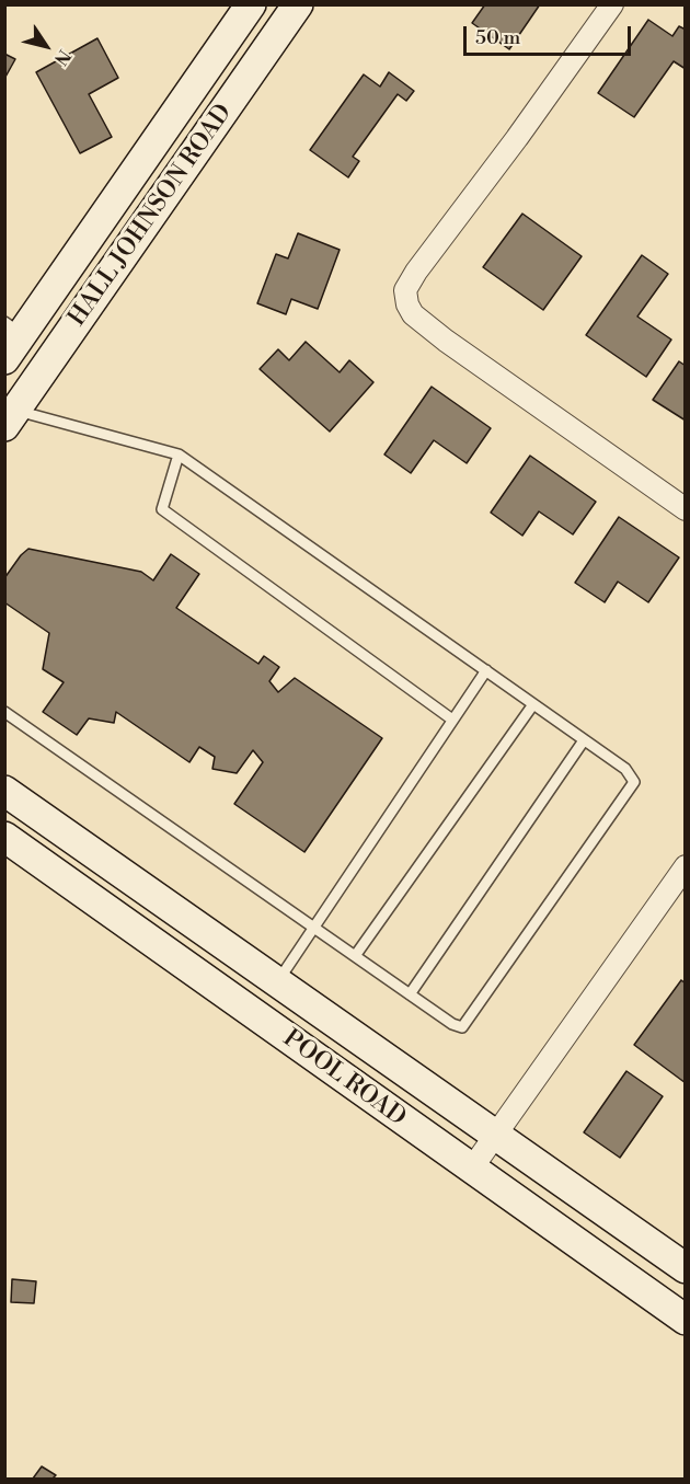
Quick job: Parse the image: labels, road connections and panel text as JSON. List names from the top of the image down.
{
  "streets": {
    "main road": ["HALL JOHNSON ROAD", "POOL ROAD"]
  },
  "scale_bar": "50 m",
  "north": "bottom right"
}
